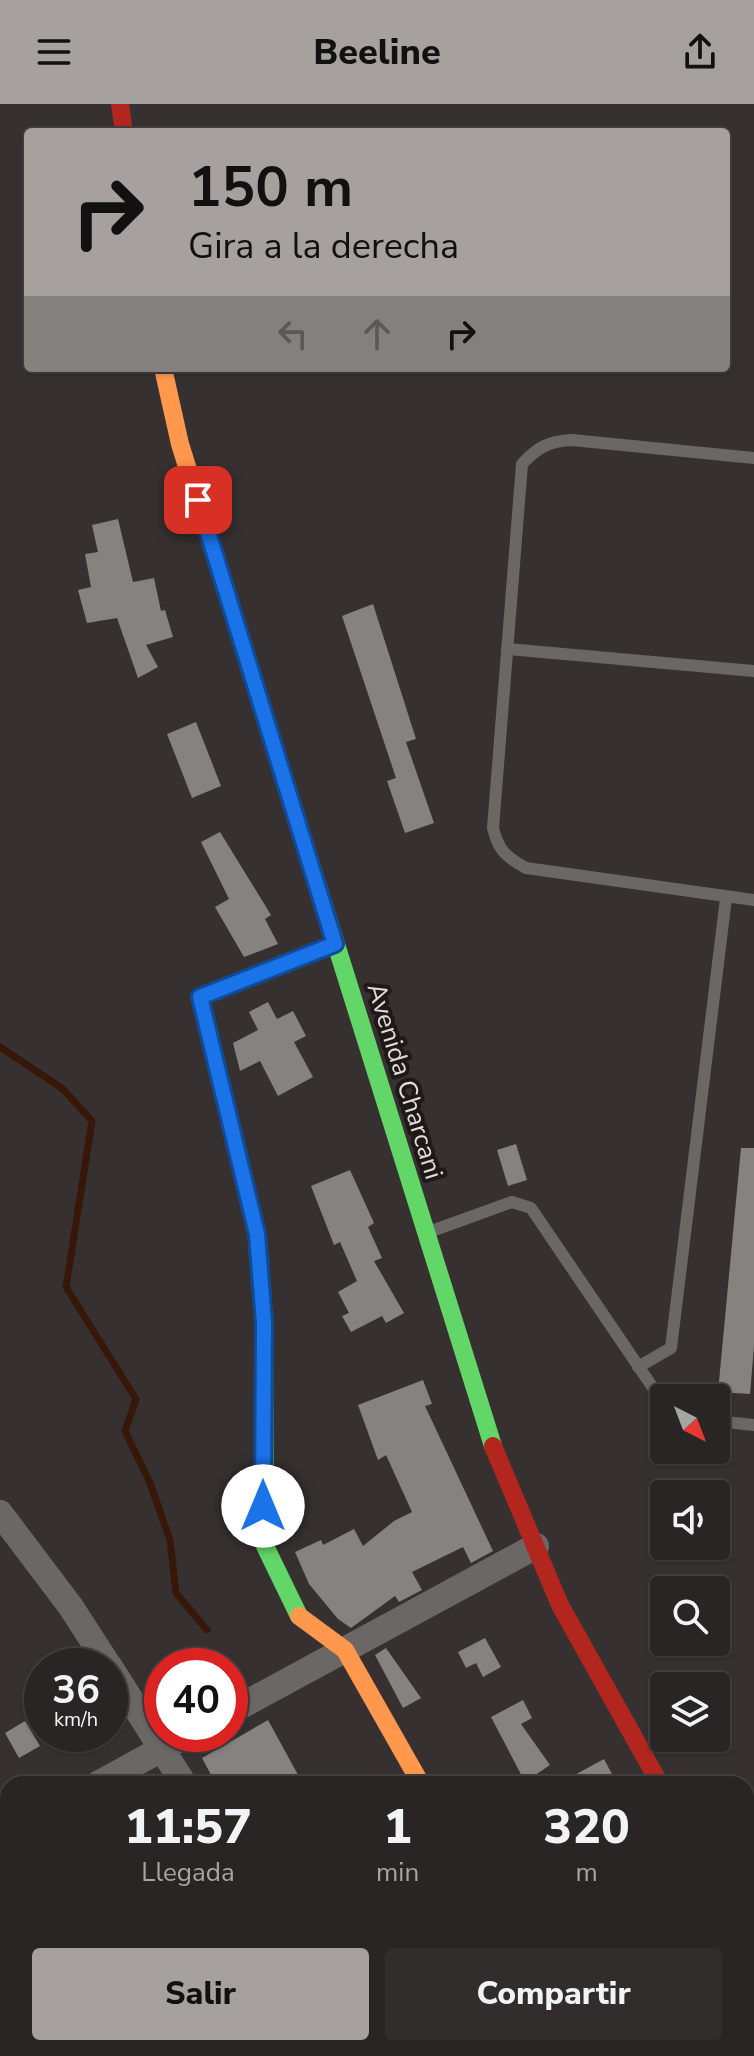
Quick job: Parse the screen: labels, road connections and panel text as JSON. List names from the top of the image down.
{
  "streets": {
    "main road": ["Avenida Charcani"]
  },
  "north": "bottom right",
  "page": {
    "header": "Beeline",
    "turn": ["150 m", "Gira a la derecha"],
    "speed": "36 km/h",
    "limit": "40",
    "eta": [
      "11:57",
      "Llegada",
      "1",
      "min",
      "320",
      "m"
    ],
    "buttons": ["Salir", "Compartir"]
  }
}
